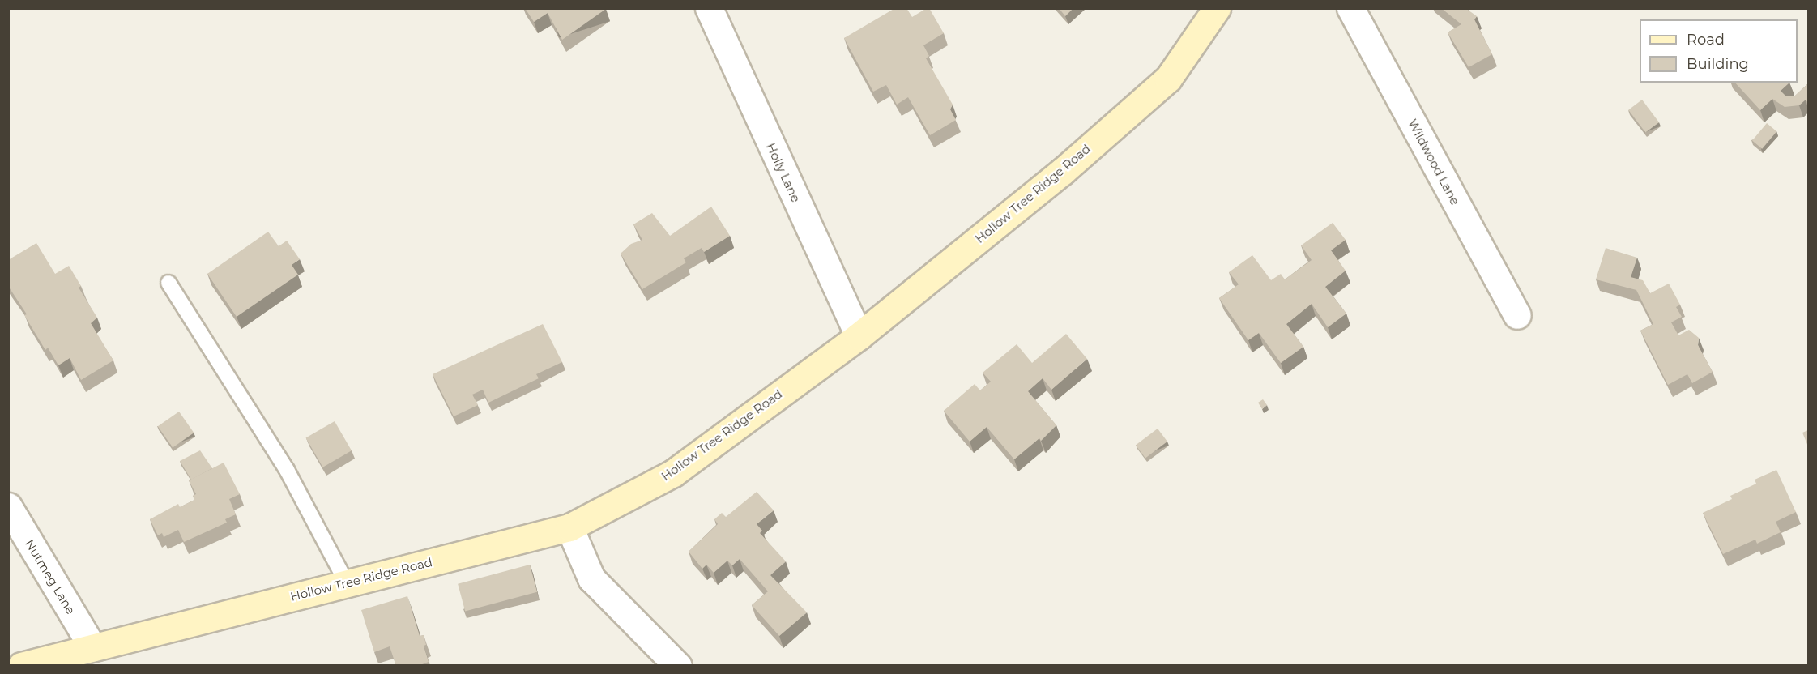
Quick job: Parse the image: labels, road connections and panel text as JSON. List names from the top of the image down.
{
  "streets": {
    "street": [
      "Wildwood Lane",
      "Holly Lane",
      "Hollow Tree Ridge Road",
      "Nutmeg Lane"
    ]
  },
  "crossings": [
    ["Holly Lane", "Hollow Tree Ridge Road"],
    ["Hollow Tree Ridge Road", "Nutmeg Lane"]
  ],
  "legend": ["Road", "Building"]
}
